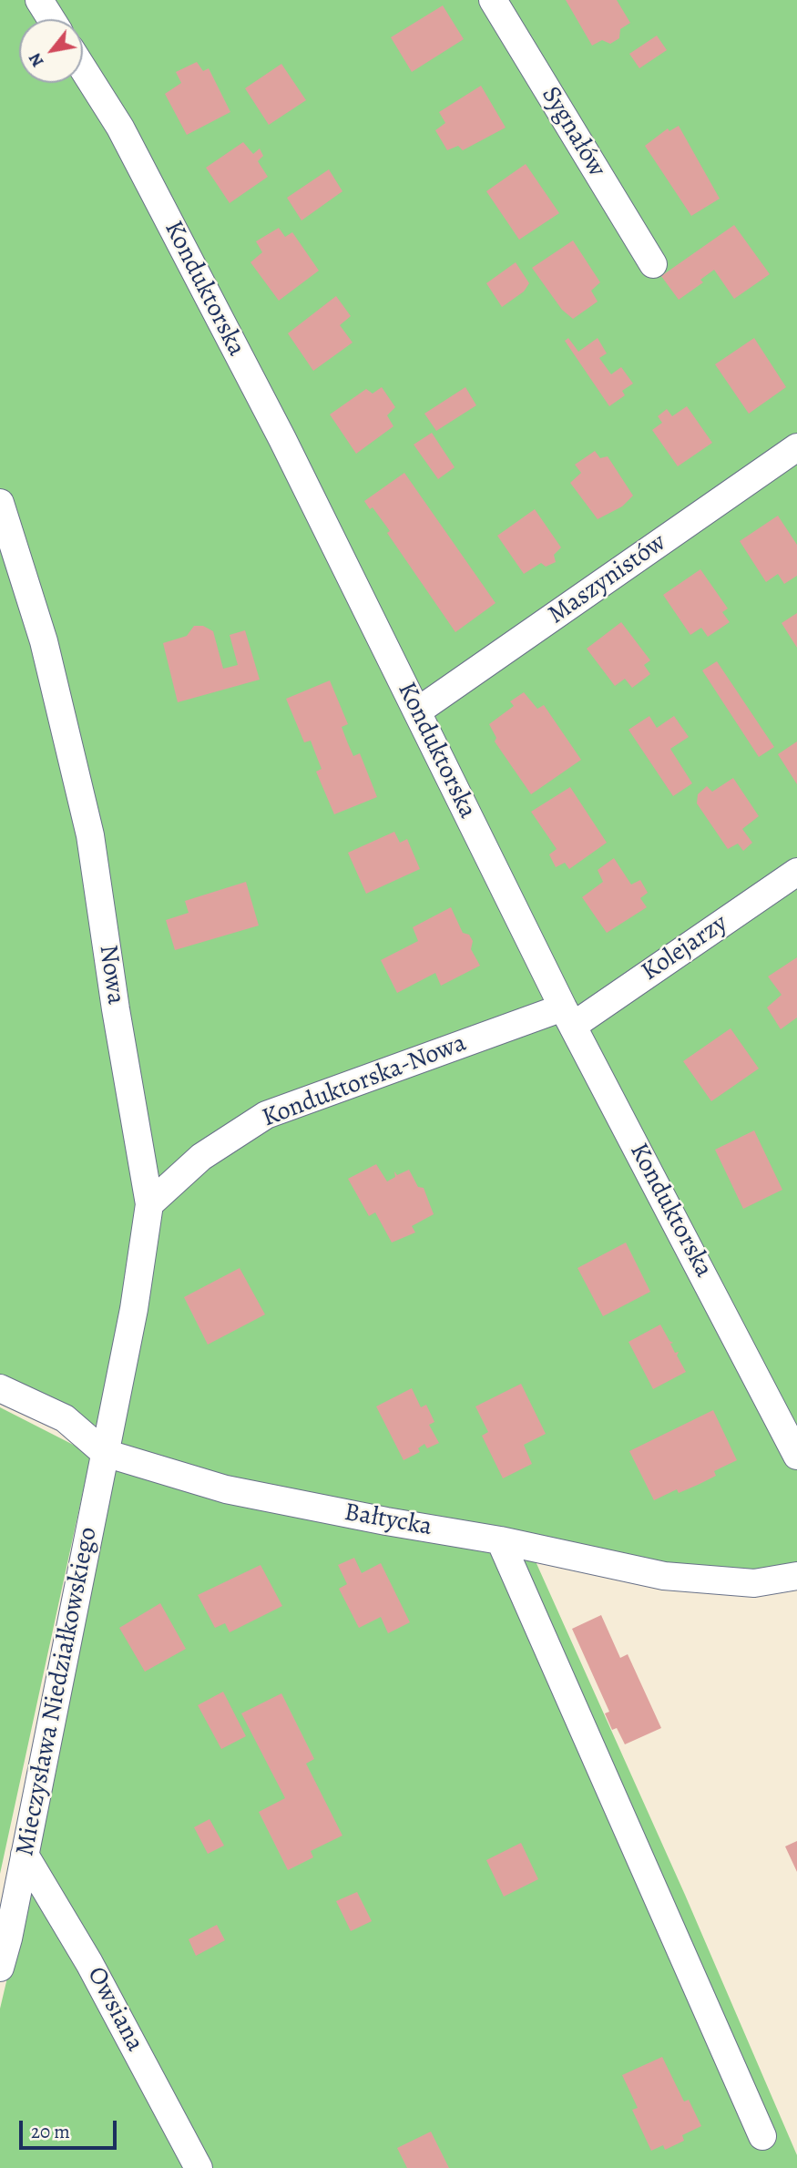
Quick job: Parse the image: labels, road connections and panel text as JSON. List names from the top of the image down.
{
  "streets": {
    "street": [
      "Sygnałów",
      "Konduktorska",
      "Maszynistów",
      "Kolejarzy",
      "Nowa",
      "Konduktorska-Nowa",
      "Bałtycka",
      "Mieczysława Niedziałkowskiego",
      "Owsiana"
    ]
  },
  "crossings": [
    ["Konduktorska", "Maszynistów"],
    ["Konduktorska", "Kolejarzy"],
    ["Konduktorska", "Konduktorska-Nowa"],
    ["Kolejarzy", "Konduktorska-Nowa"],
    ["Nowa", "Konduktorska-Nowa"],
    ["Nowa", "Bałtycka"],
    ["Nowa", "Mieczysława Niedziałkowskiego"],
    ["Bałtycka", "Mieczysława Niedziałkowskiego"],
    ["Mieczysława Niedziałkowskiego", "Owsiana"]
  ],
  "scale_bar": "20 m",
  "north": "bottom left"
}
